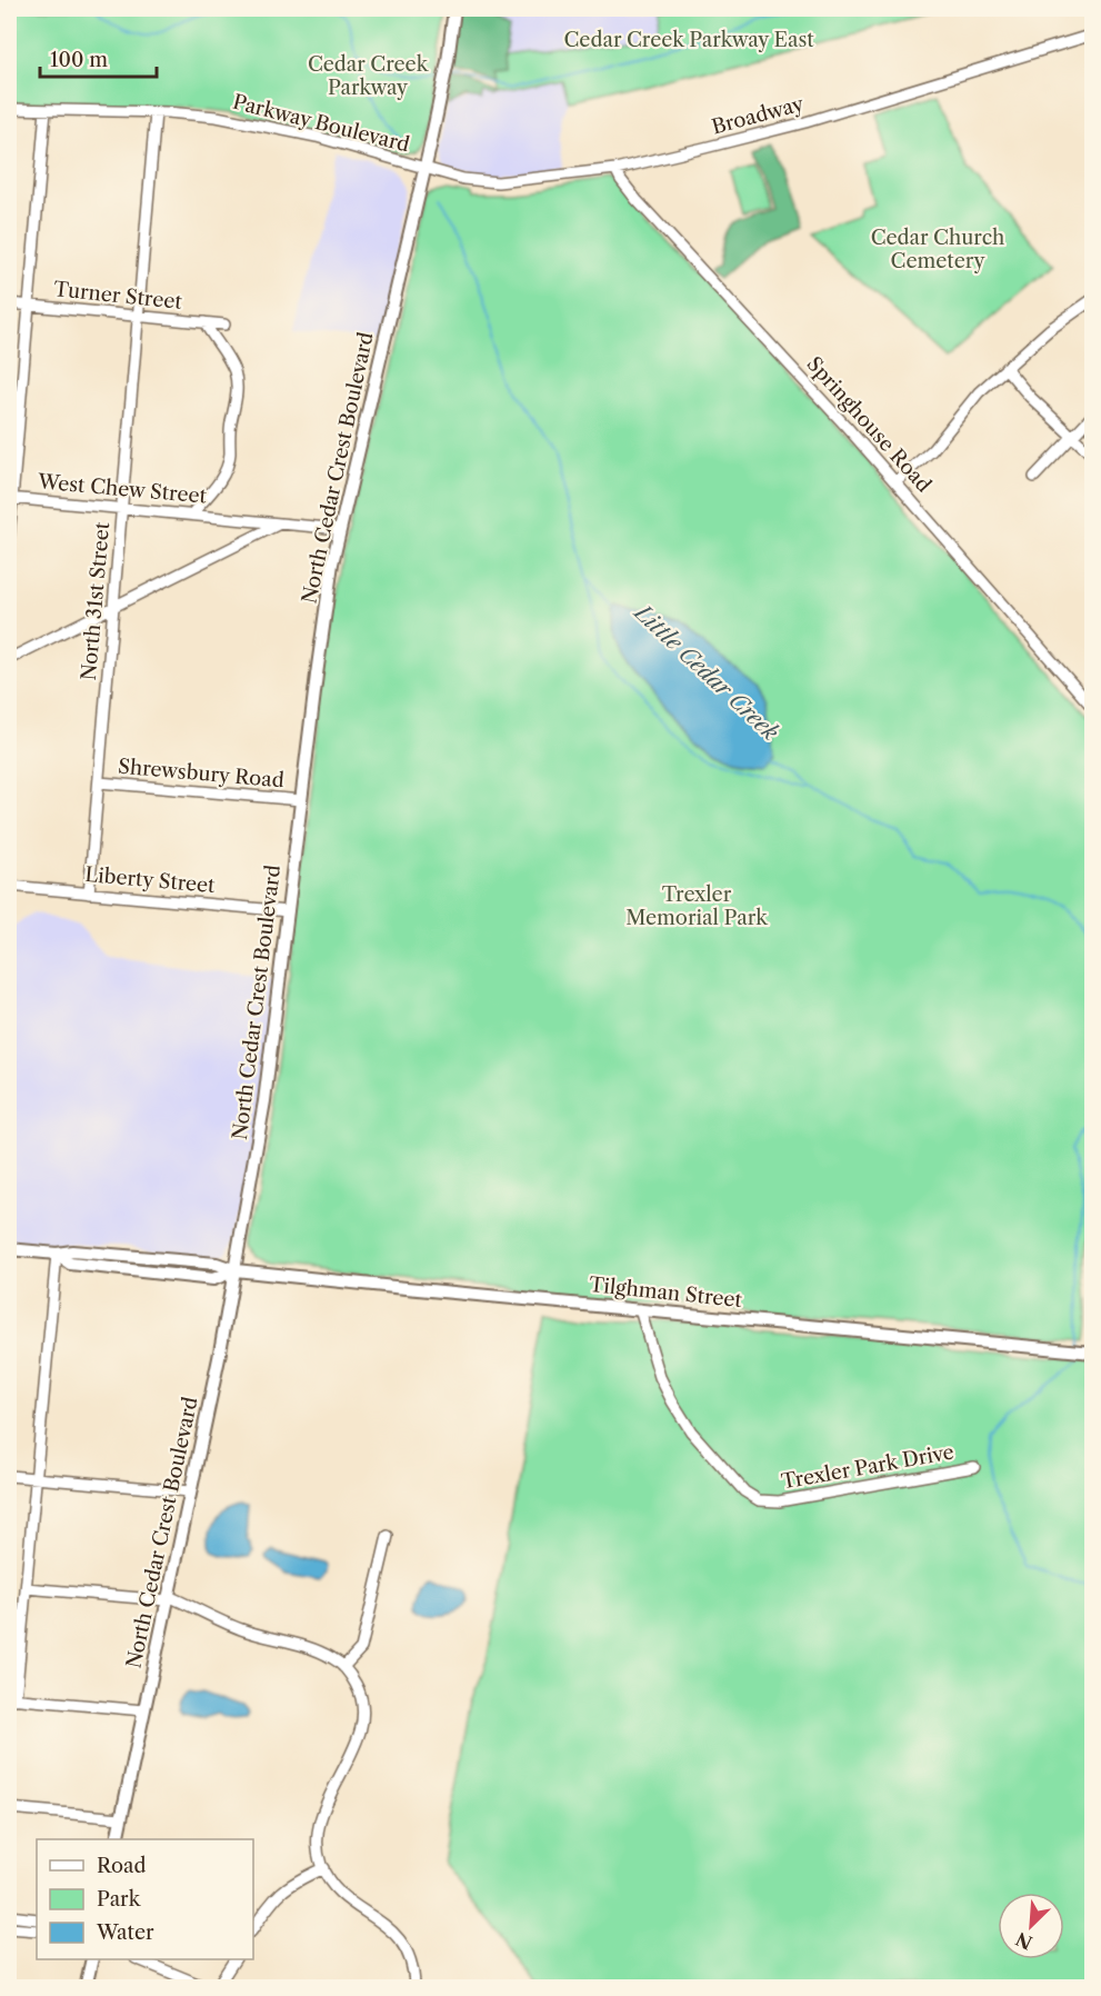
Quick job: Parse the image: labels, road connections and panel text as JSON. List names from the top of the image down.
{
  "streets": {
    "main road": ["North Cedar Crest Boulevard", "Tilghman Street"],
    "street": [
      "Broadway",
      "Parkway Boulevard",
      "Turner Street",
      "Springhouse Road",
      "West Chew Street",
      "North 31st Street",
      "Shrewsbury Road",
      "Liberty Street",
      "Trexler Park Drive"
    ]
  },
  "crossings": [
    ["Broadway", "Parkway Boulevard"],
    ["Broadway", "Springhouse Road"],
    ["Broadway", "North Cedar Crest Boulevard"],
    ["Parkway Boulevard", "North Cedar Crest Boulevard"],
    ["Parkway Boulevard", "North 31st Street"],
    ["Turner Street", "North 31st Street"],
    ["North Cedar Crest Boulevard", "West Chew Street"],
    ["North Cedar Crest Boulevard", "Shrewsbury Road"],
    ["North Cedar Crest Boulevard", "Liberty Street"],
    ["North Cedar Crest Boulevard", "Tilghman Street"],
    ["West Chew Street", "North 31st Street"],
    ["North 31st Street", "Shrewsbury Road"],
    ["North 31st Street", "Liberty Street"],
    ["Tilghman Street", "Trexler Park Drive"]
  ],
  "water": ["Little Cedar Creek"],
  "parks": [
    "Cedar Creek Parkway East",
    "Cedar Creek Parkway",
    "Cedar Church Cemetery",
    "Trexler Memorial Park"
  ],
  "legend": ["Road", "Park", "Water"],
  "scale_bar": "100 m",
  "north": "bottom left"
}
